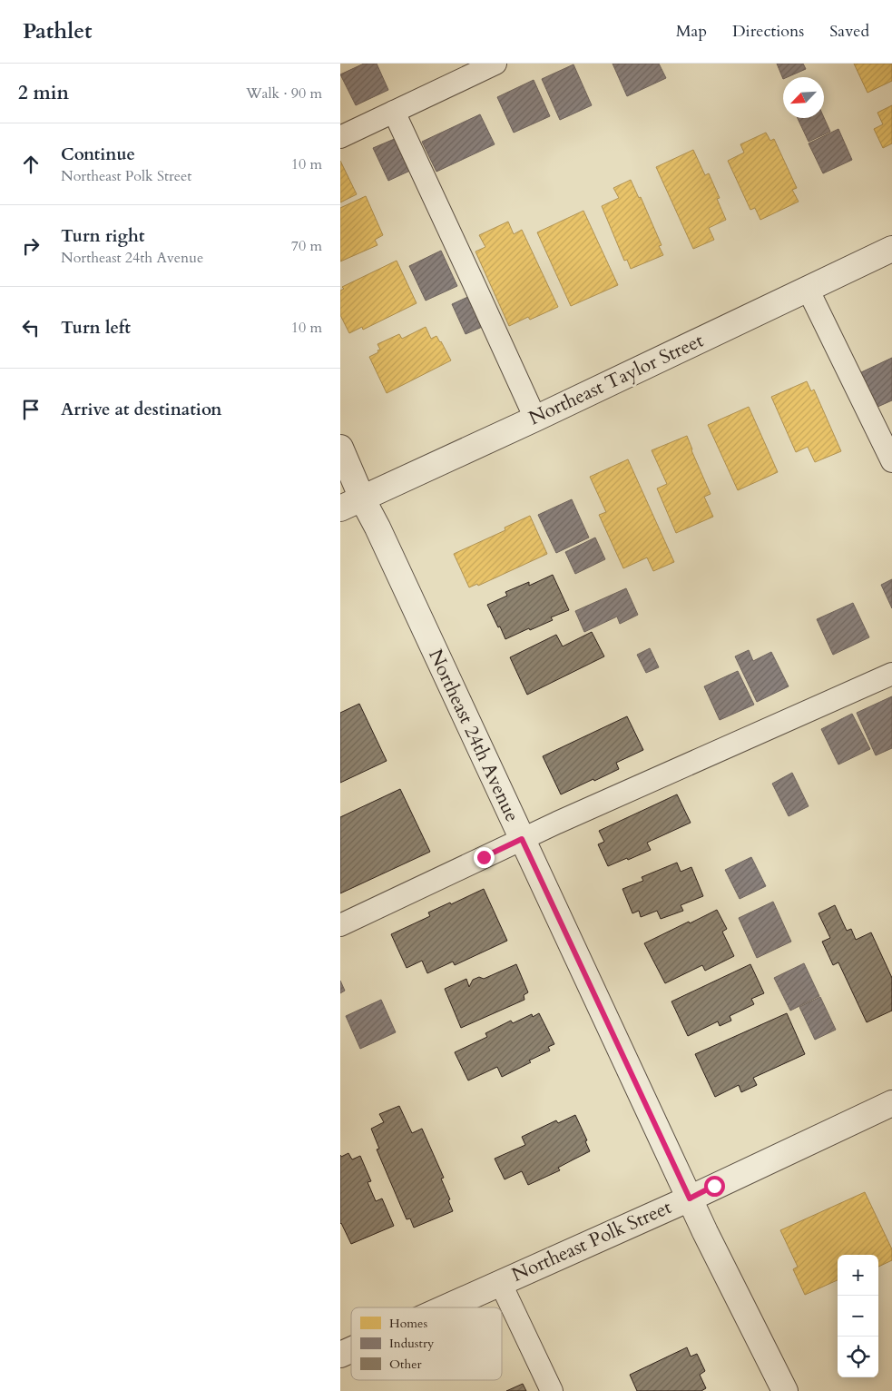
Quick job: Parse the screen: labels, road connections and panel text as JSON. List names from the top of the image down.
{
  "streets": {
    "street": ["Northeast Taylor Street", "Northeast 24th Avenue", "Northeast Polk Street"]
  },
  "crossings": [
    ["Northeast Taylor Street", "Northeast 24th Avenue"],
    ["Northeast 24th Avenue", "Northeast Polk Street"]
  ],
  "legend": ["Homes", "Industry", "Other"],
  "north": "bottom left",
  "page": {
    "header": "Pathlet",
    "nav": ["Map", "Directions", "Saved"],
    "heading": ["2 min", "Walk · 90 m"],
    "list": [
      ["Continue", "Northeast Polk Street", "10 m"],
      ["Turn right", "Northeast 24th Avenue", "70 m"],
      ["Turn left", "10 m"],
      "Arrive at destination"
    ],
    "map_buttons": ["+", "−"]
  }
}
